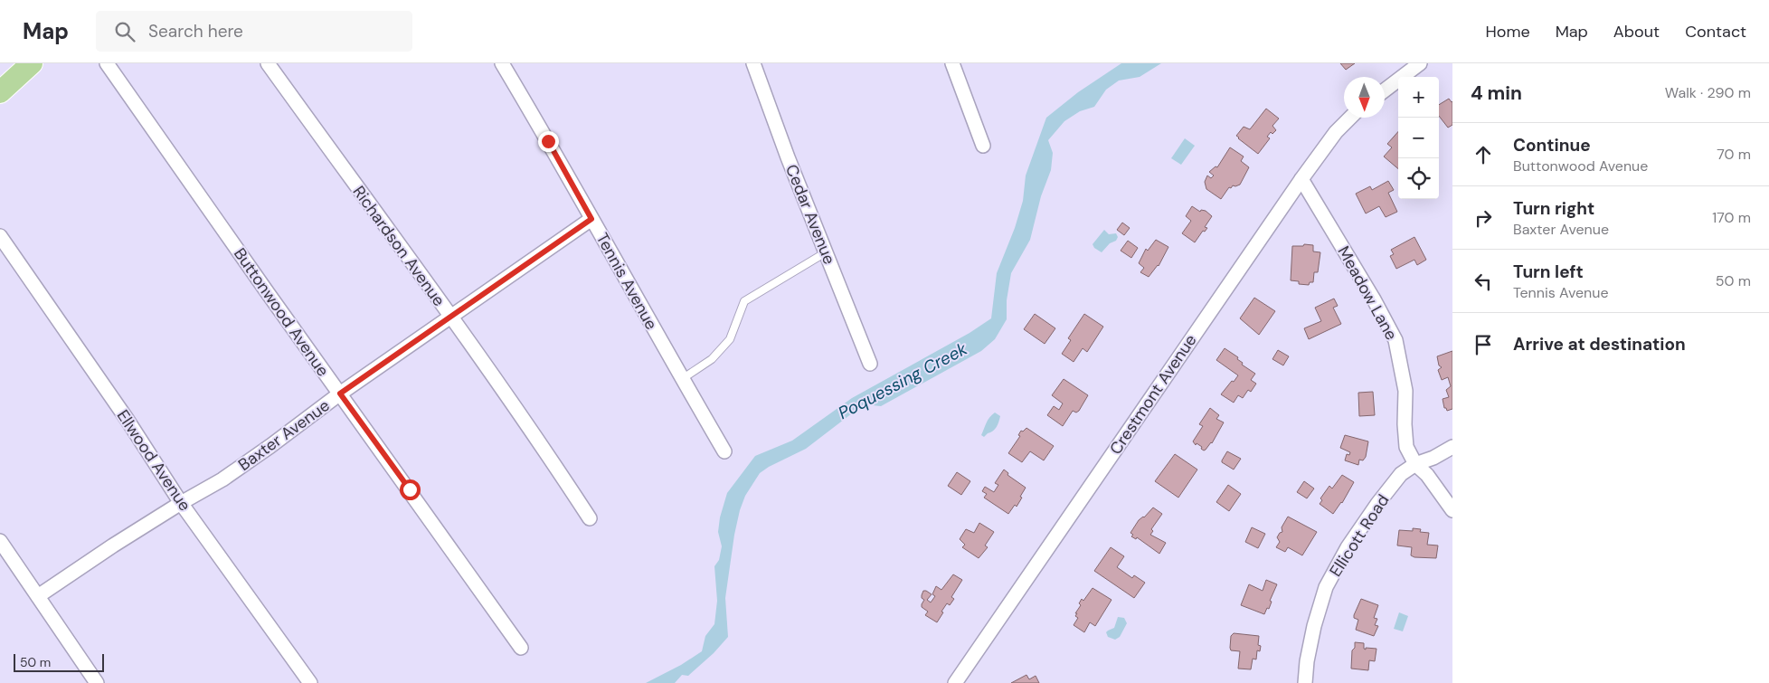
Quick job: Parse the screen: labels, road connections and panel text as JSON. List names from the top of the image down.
{
  "streets": {
    "street": [
      "Cedar Avenue",
      "Richardson Avenue",
      "Tennis Avenue",
      "Meadow Lane",
      "Buttonwood Avenue",
      "Crestmont Avenue",
      "Baxter Avenue",
      "Ellwood Avenue",
      "Ellicott Road"
    ]
  },
  "crossings": [
    ["Richardson Avenue", "Baxter Avenue"],
    ["Tennis Avenue", "Baxter Avenue"],
    ["Meadow Lane", "Crestmont Avenue"],
    ["Meadow Lane", "Ellicott Road"],
    ["Buttonwood Avenue", "Baxter Avenue"],
    ["Baxter Avenue", "Ellwood Avenue"]
  ],
  "water": ["Poquessing Creek"],
  "scale_bar": "50 m",
  "north": "bottom",
  "page": {
    "header": "Map",
    "search": "Search here",
    "nav": [
      "Home",
      "Map",
      "About",
      "Contact"
    ],
    "heading": ["4 min", "Walk · 290 m"],
    "map_buttons": ["+", "−"],
    "list": [
      ["Continue", "Buttonwood Avenue", "70 m"],
      ["Turn right", "Baxter Avenue", "170 m"],
      ["Turn left", "Tennis Avenue", "50 m"],
      "Arrive at destination"
    ],
    "scale": "50 m"
  }
}
